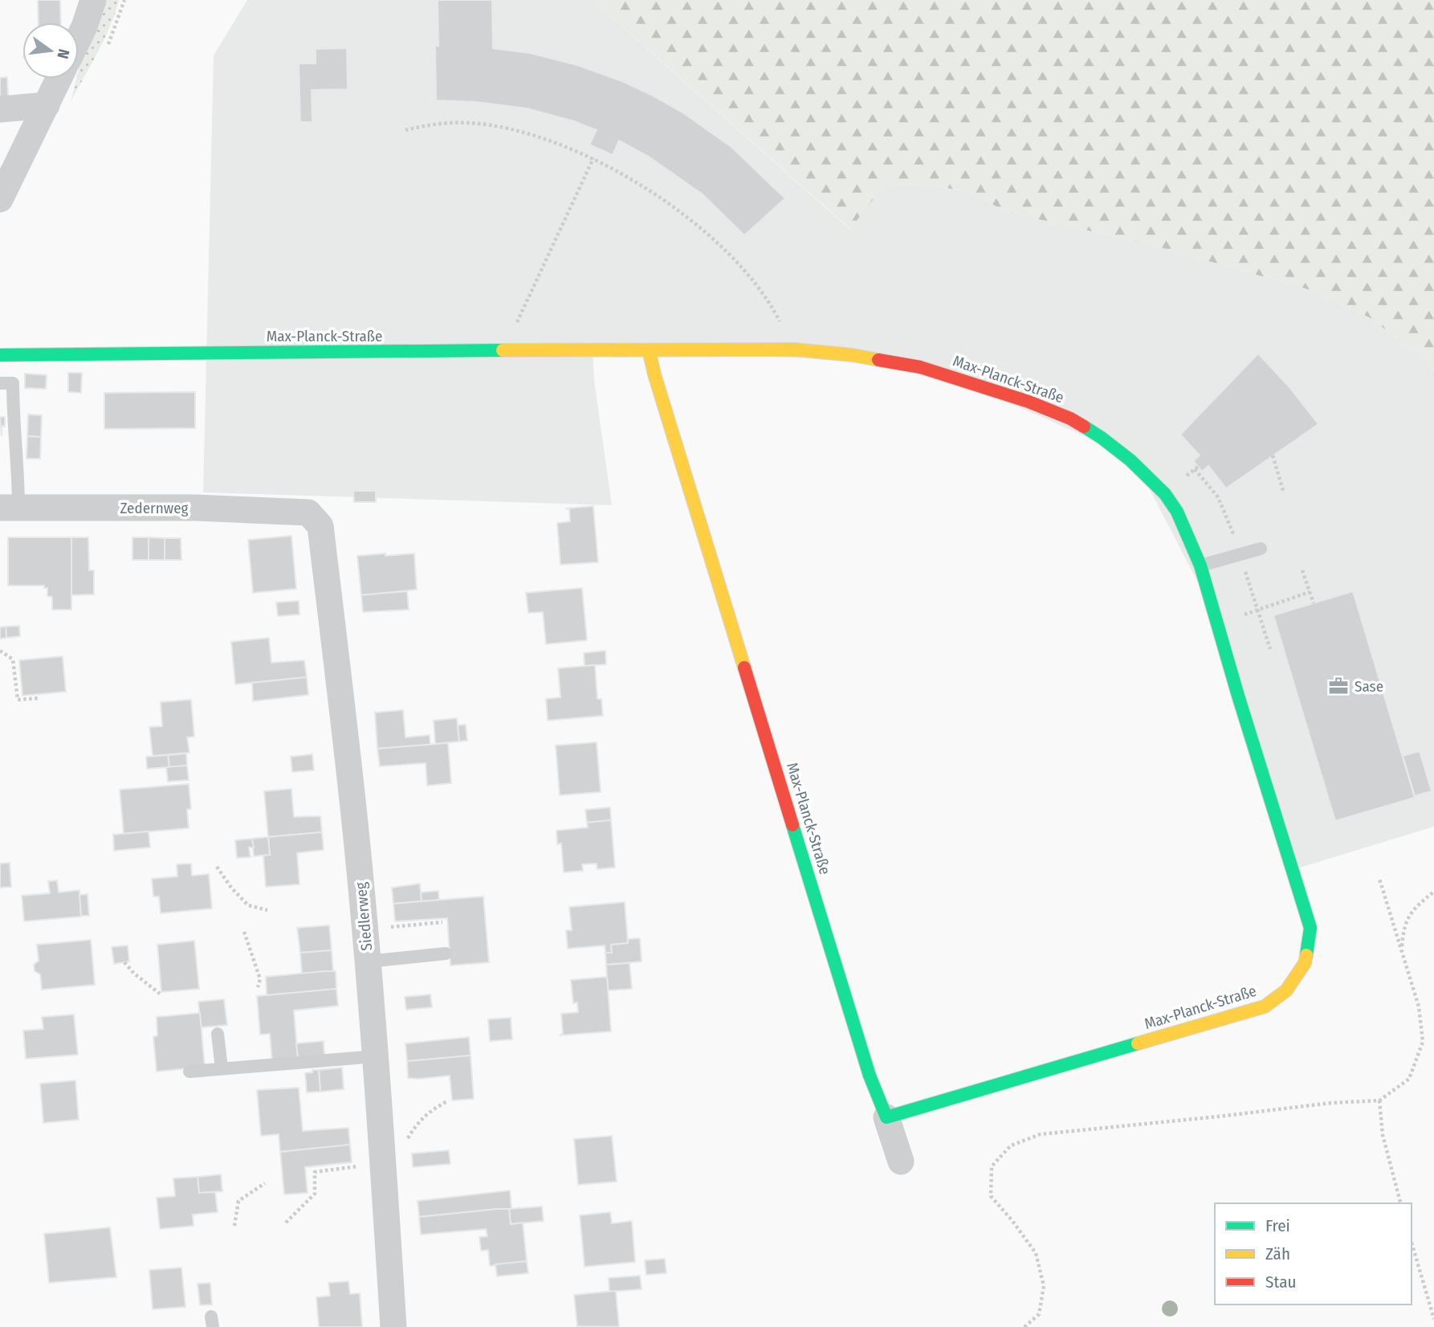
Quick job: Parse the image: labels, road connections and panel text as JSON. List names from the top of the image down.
{
  "streets": {
    "street": ["Max-Planck-Straße", "Zedernweg", "Siedlerweg"]
  },
  "crossings": [
    ["Zedernweg", "Siedlerweg"]
  ],
  "places": {
    "office": ["Sase"]
  },
  "legend": ["Frei", "Zäh", "Stau"],
  "north": "right"
}
